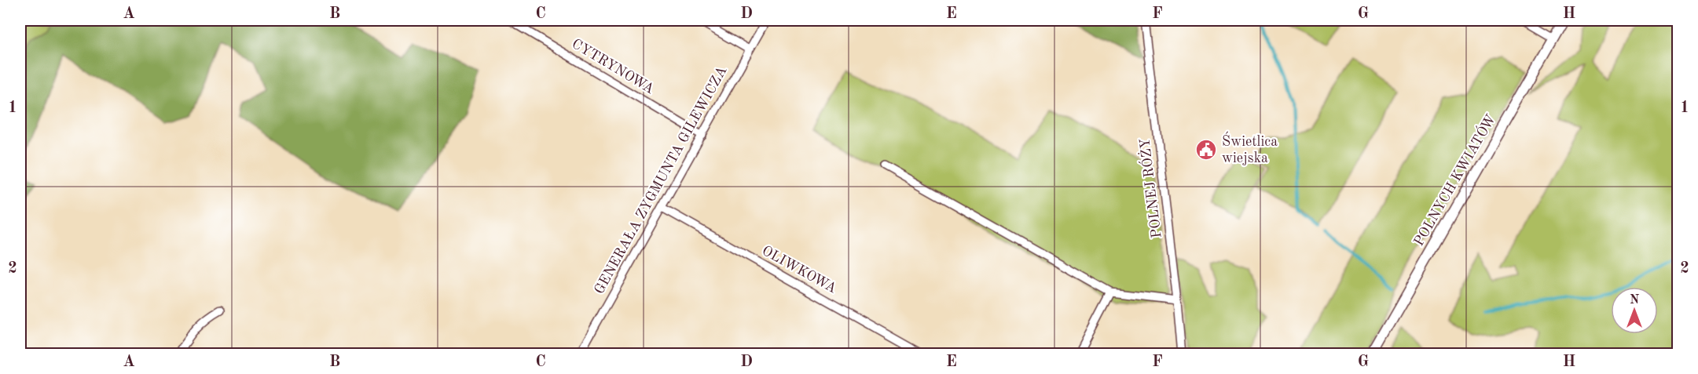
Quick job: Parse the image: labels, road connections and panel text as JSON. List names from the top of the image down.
{
  "streets": {
    "street": [
      "CYTRYNOWA",
      "GENERAŁA ZYGMUNTA GILEWICZA",
      "POLNYCH KWIATÓW",
      "POLNEJ RÓŻY",
      "OLIWKOWA"
    ]
  },
  "crossings": [
    ["CYTRYNOWA", "GENERAŁA ZYGMUNTA GILEWICZA"],
    ["GENERAŁA ZYGMUNTA GILEWICZA", "OLIWKOWA"]
  ],
  "places": {
    "public building": ["Świetlica wiejska"]
  },
  "north": "top",
  "grid": {
    "columns": [
      "A",
      "B",
      "C",
      "D",
      "E",
      "F",
      "G",
      "H"
    ],
    "rows": ["1", "2"]
  }
}
